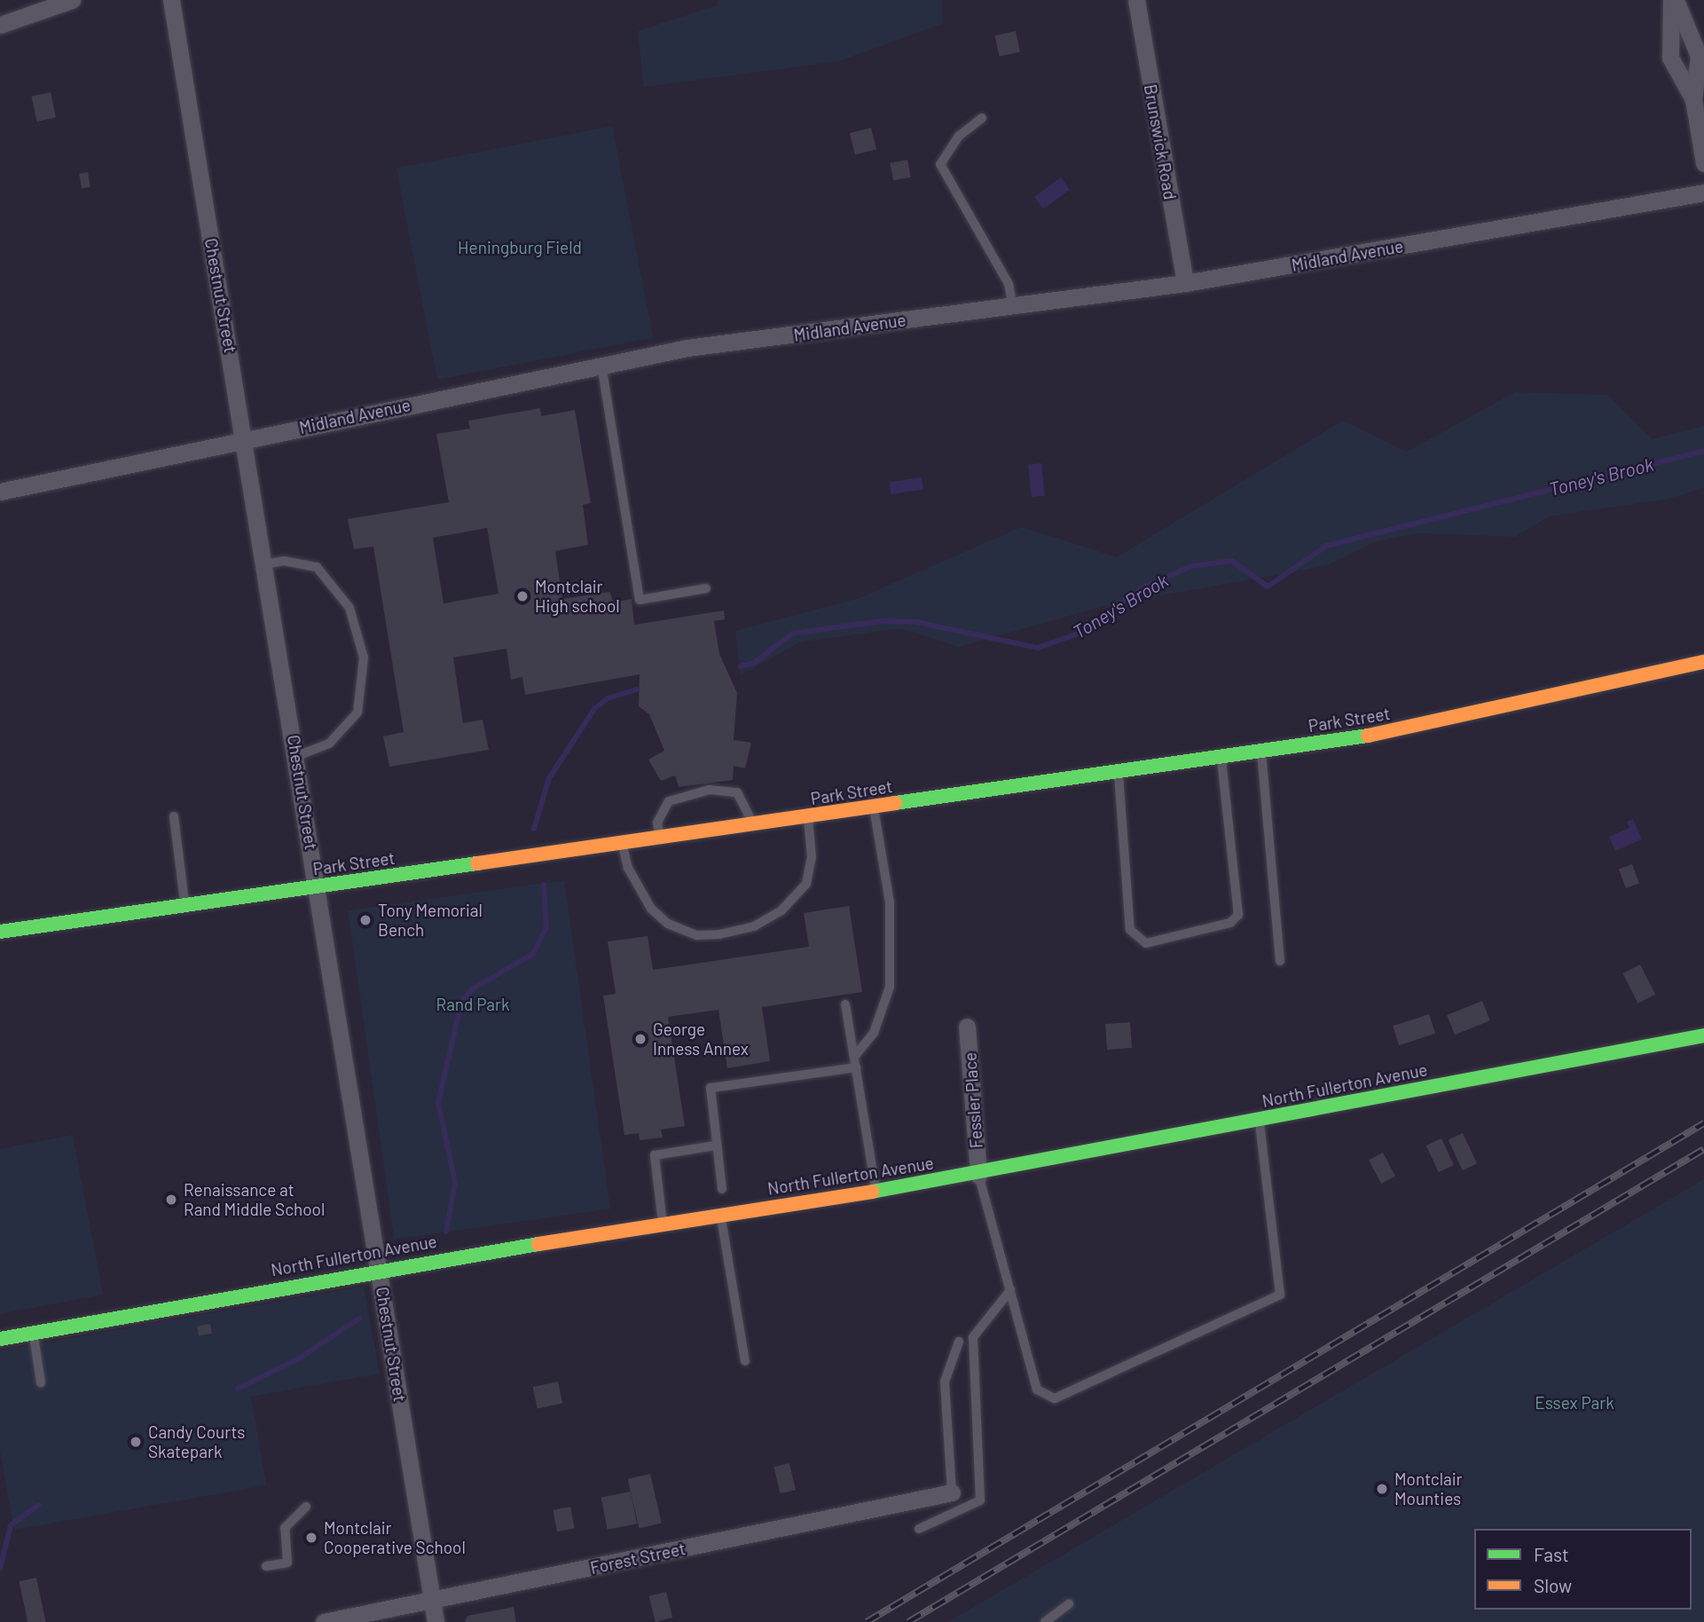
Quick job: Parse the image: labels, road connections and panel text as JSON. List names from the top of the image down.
{
  "streets": {
    "street": [
      "Brunswick Road",
      "Midland Avenue",
      "Chestnut Street",
      "Park Street",
      "North Fullerton Avenue",
      "Fessler Place",
      "Forest Street"
    ]
  },
  "crossings": [
    ["Brunswick Road", "Midland Avenue"],
    ["Midland Avenue", "Chestnut Street"],
    ["Chestnut Street", "Park Street"],
    ["Chestnut Street", "North Fullerton Avenue"],
    ["Chestnut Street", "Forest Street"],
    ["North Fullerton Avenue", "Fessler Place"]
  ],
  "water": ["Toney's Brook"],
  "parks": ["Heningburg Field", "Rand Park", "Essex Park"],
  "places": [
    "Montclair High school",
    "Tony Memorial Bench",
    "George Inness Annex",
    "Renaissance at Rand Middle School",
    "Candy Courts Skatepark",
    "Montclair Mounties",
    "Montclair Cooperative School"
  ],
  "legend": ["Fast", "Slow"]
}
